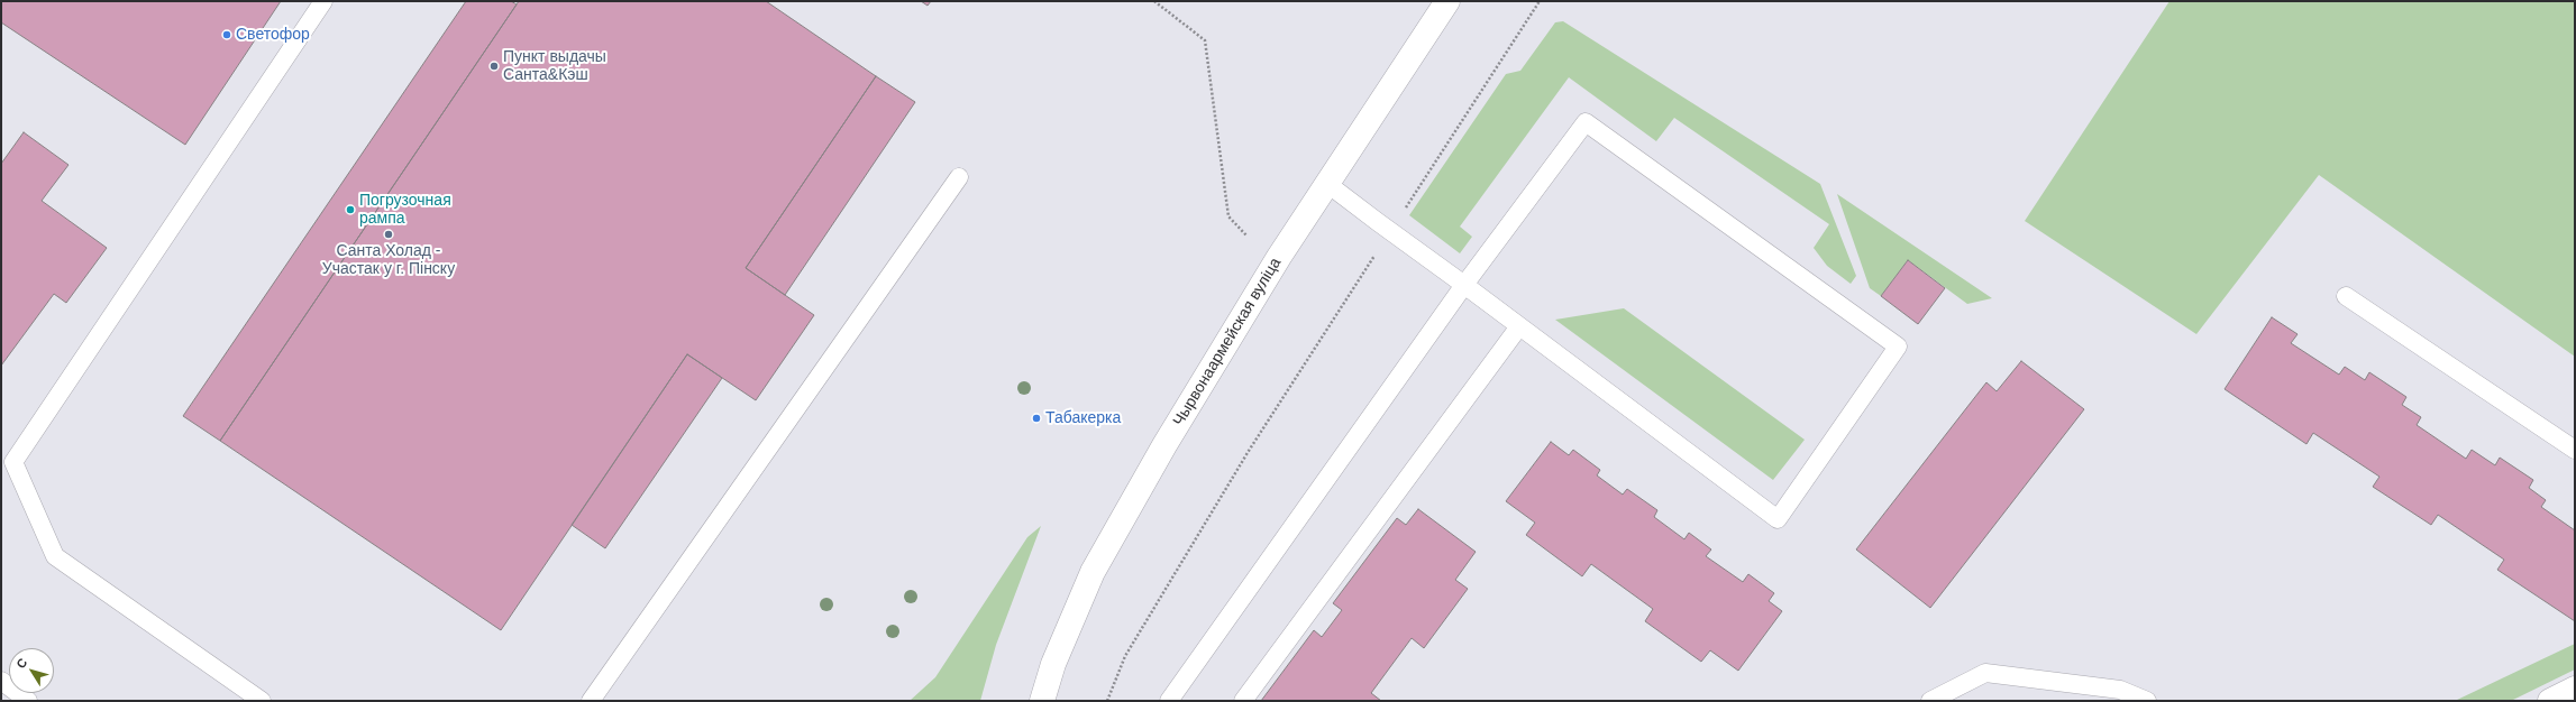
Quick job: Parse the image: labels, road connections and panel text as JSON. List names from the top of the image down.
{
  "streets": {
    "street": ["Чырвонаармейская вуліца"]
  },
  "places": [
    "Светофор",
    "Пункт выдачы Санта&Кэш",
    "Погрузочная рампа",
    "Санта Холад - Участак у г. Пінску",
    "Табакерка"
  ],
  "north": "top left"
}
